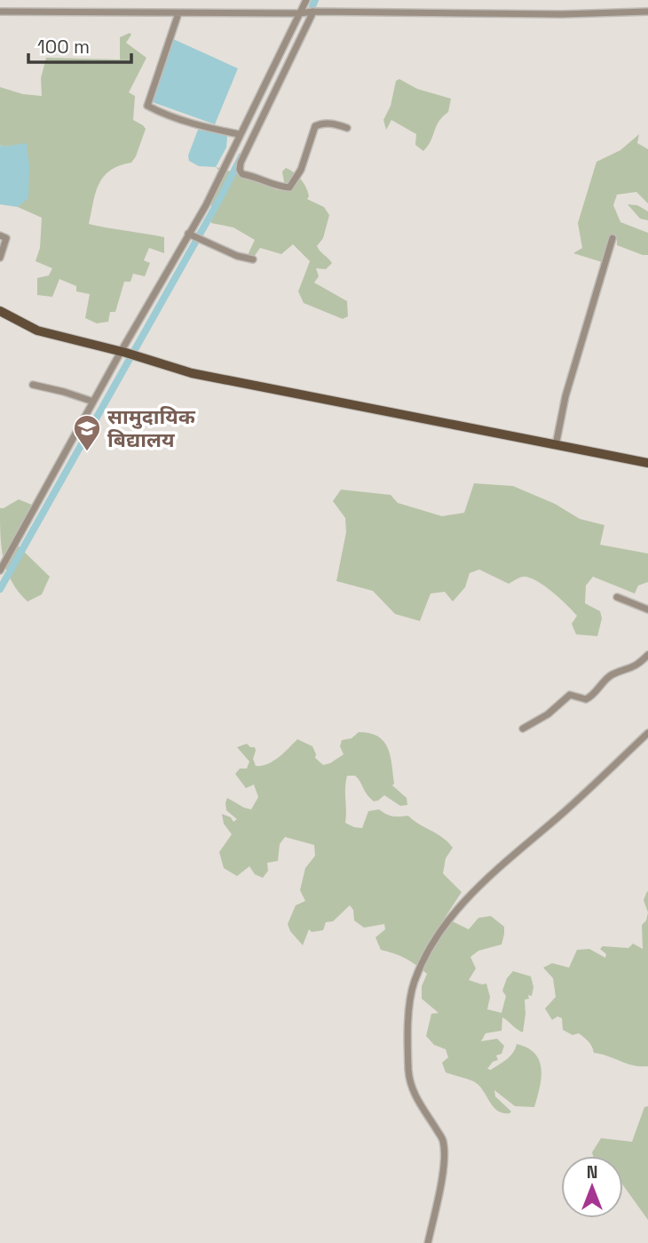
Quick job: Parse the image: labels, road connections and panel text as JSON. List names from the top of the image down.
{
  "places": {
    "school or university": ["सामुदायिक बिद्यालय"]
  },
  "scale_bar": "100 m",
  "north": "top"
}
